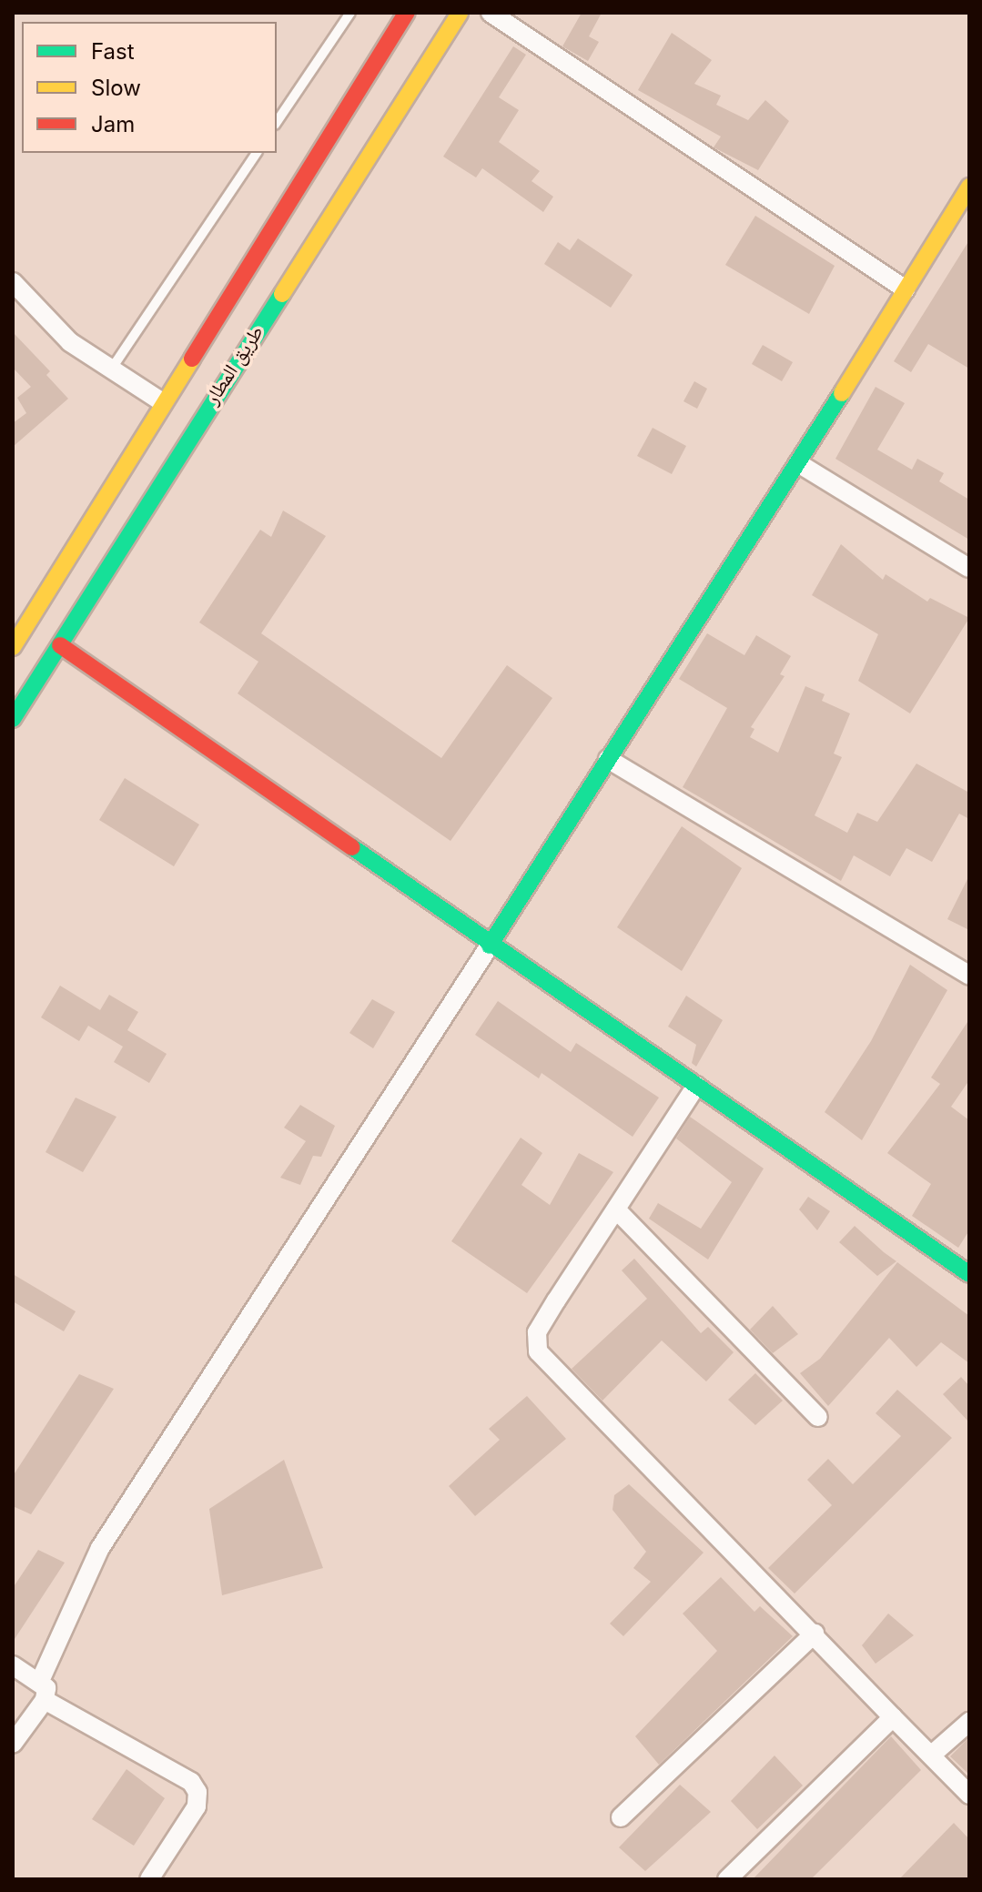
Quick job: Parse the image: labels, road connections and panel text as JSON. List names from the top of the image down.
{
  "streets": {
    "main road": ["طريق المطار"]
  },
  "legend": ["Fast", "Slow", "Jam"]
}
